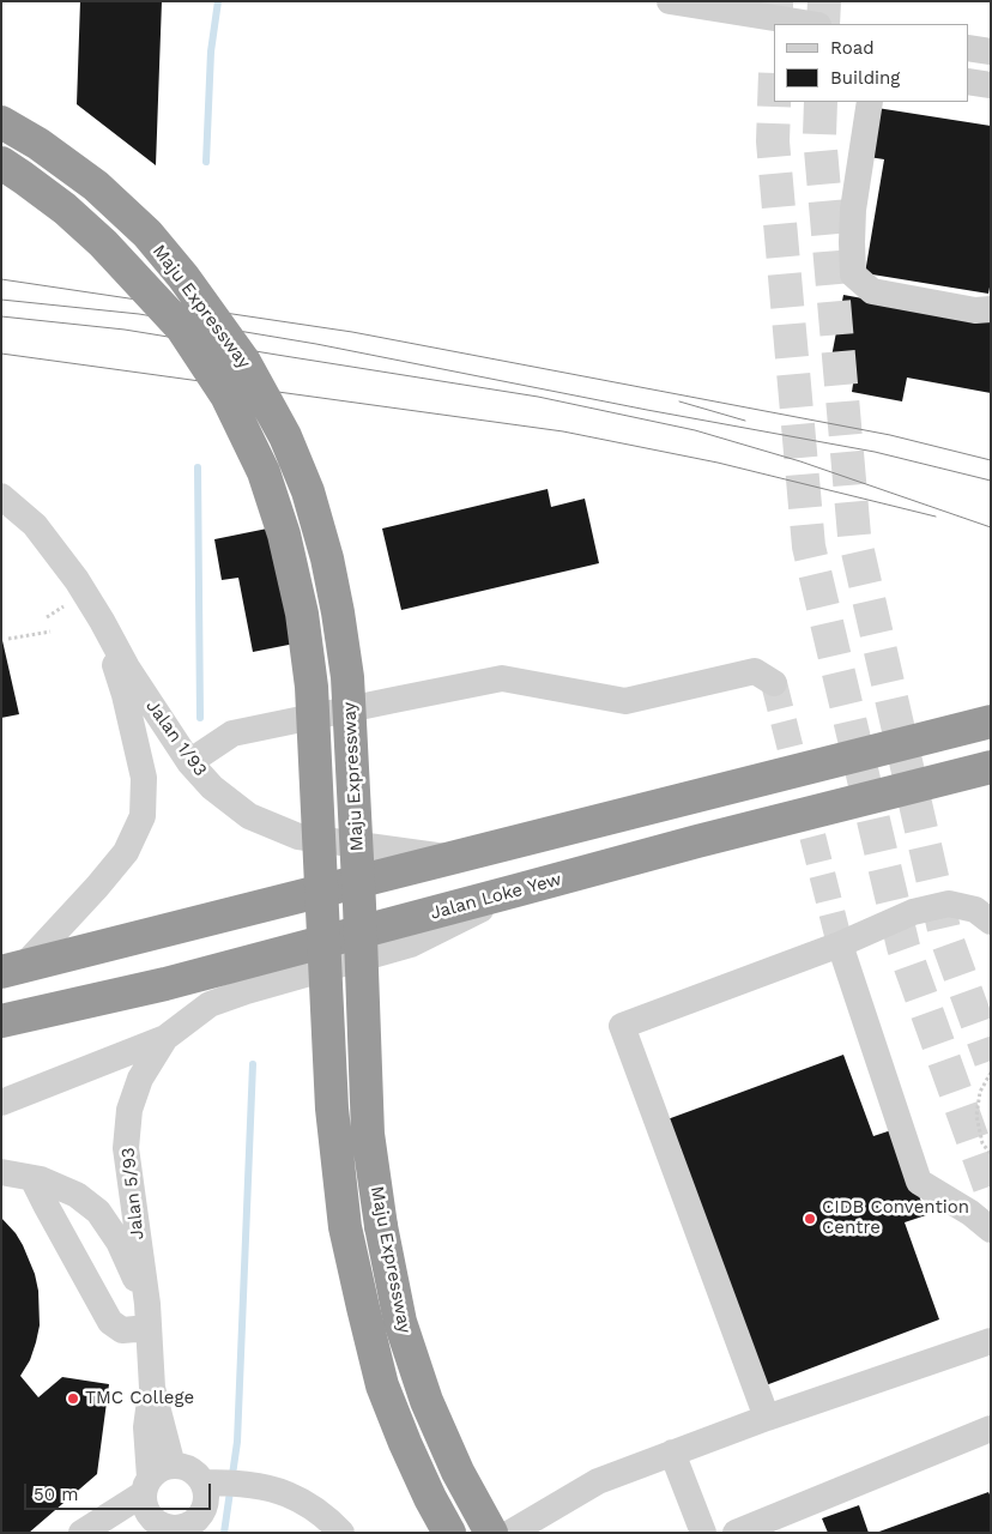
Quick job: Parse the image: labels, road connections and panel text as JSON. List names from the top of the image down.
{
  "streets": {
    "highway": ["Maju Expressway", "Jalan Loke Yew"],
    "street": ["Jalan 1/93", "Jalan 5/93"]
  },
  "crossings": [
    ["Jalan Loke Yew", "Jalan 5/93"]
  ],
  "places": ["CIDB Convention Centre", "TMC College"],
  "legend": ["Road", "Building"],
  "scale_bar": "50 m"
}
